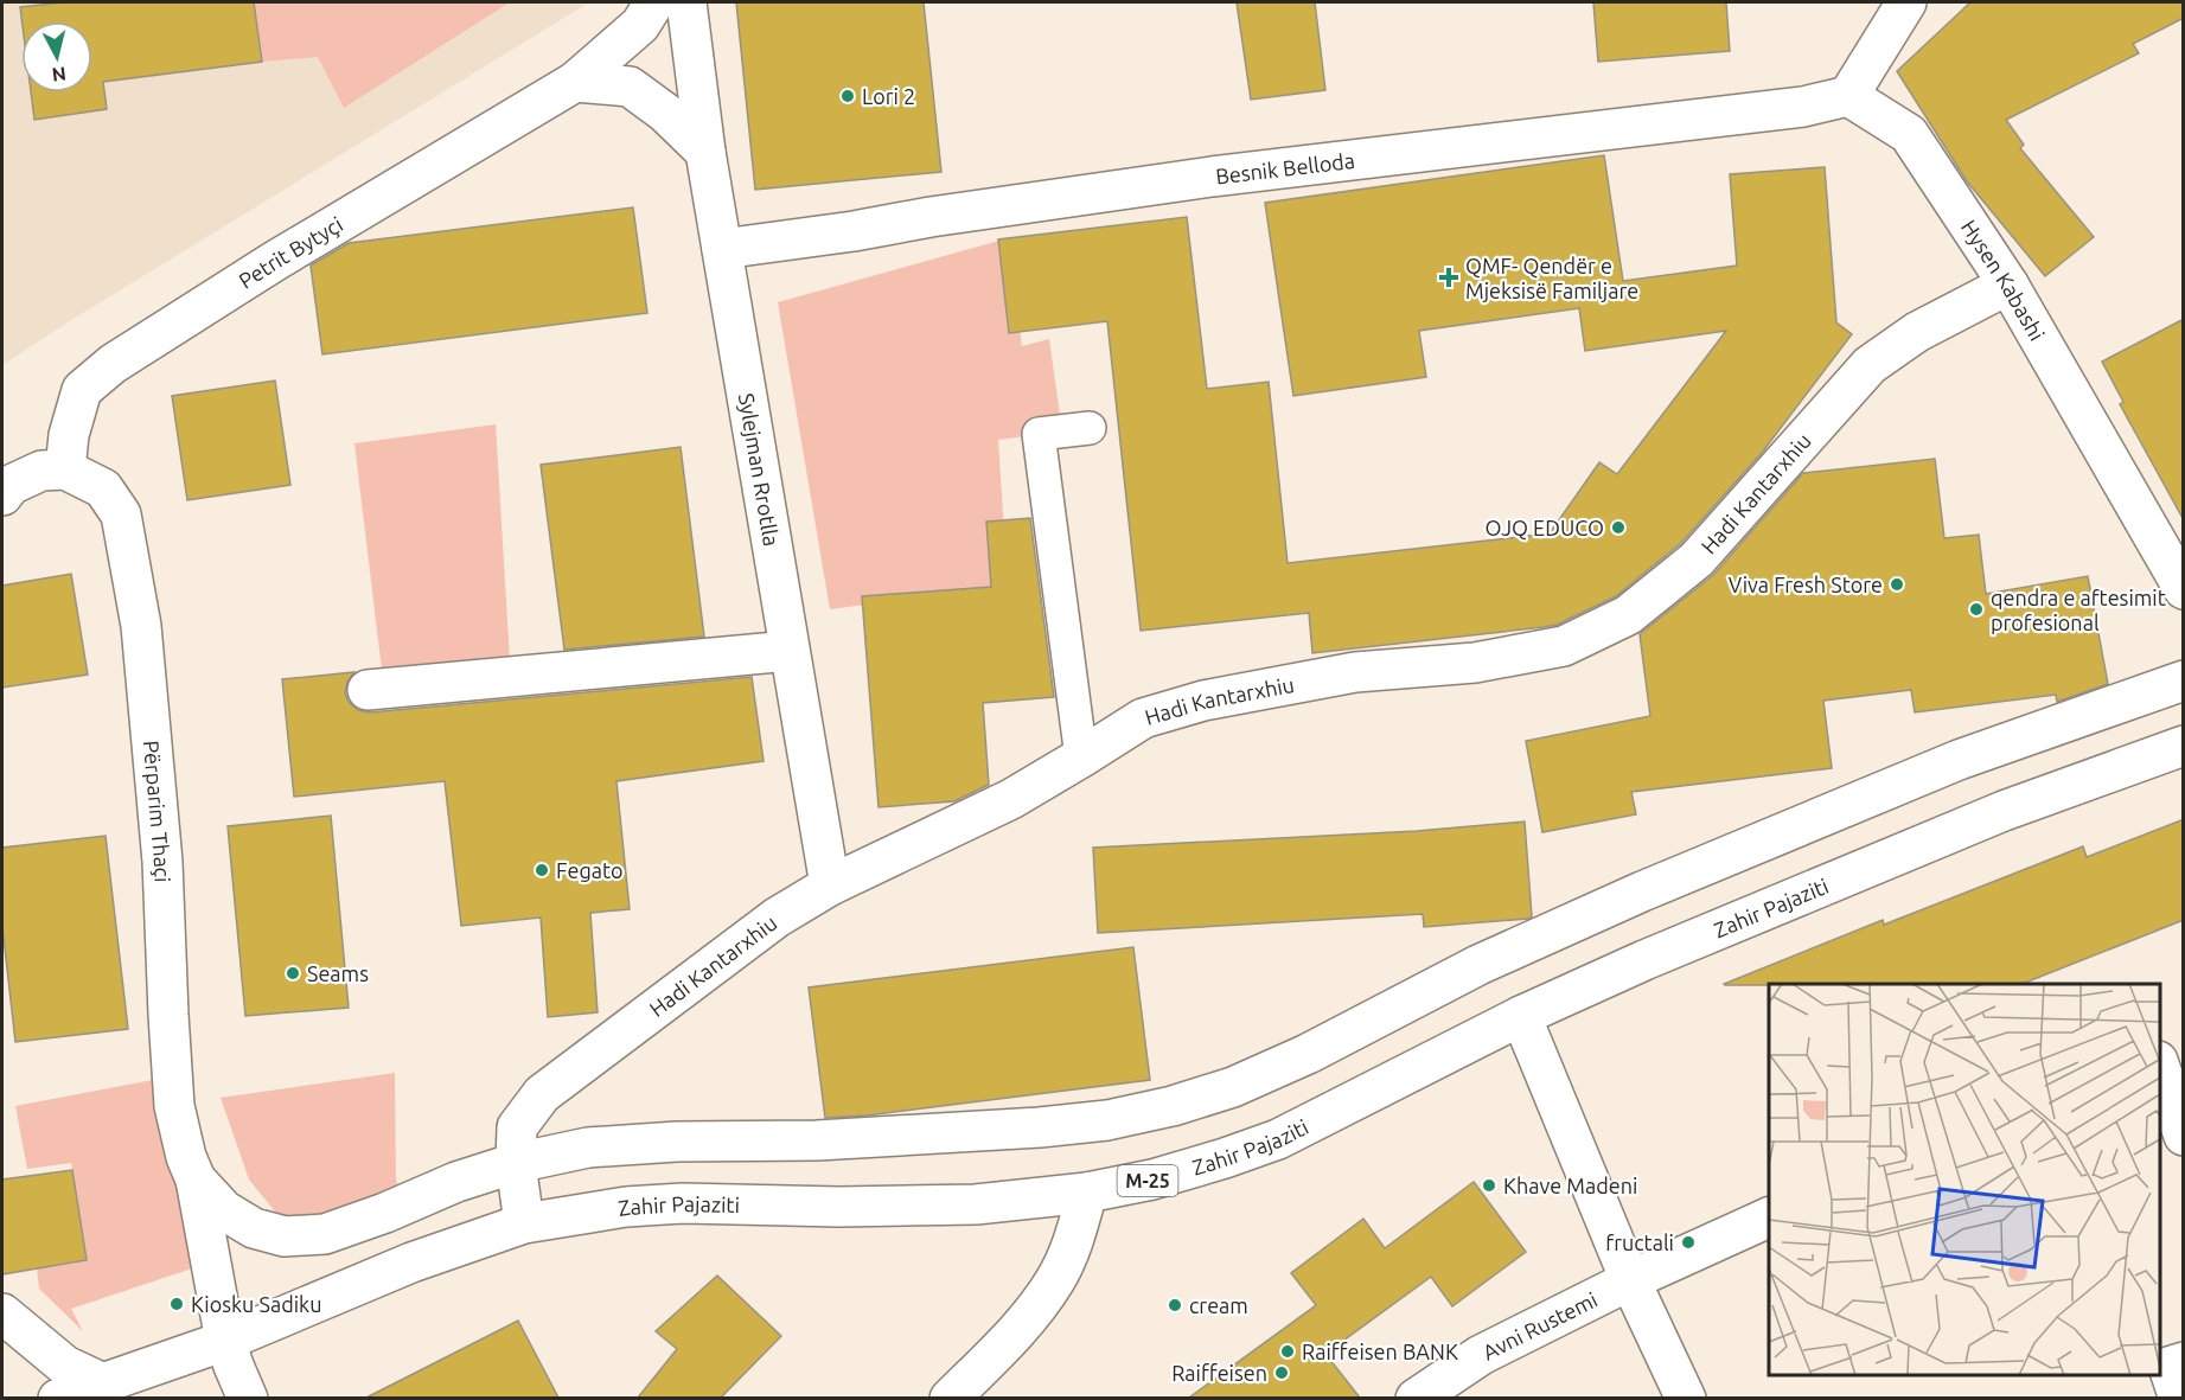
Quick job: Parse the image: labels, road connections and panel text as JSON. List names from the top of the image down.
{
  "streets": {
    "street": [
      "Besnik Belloda",
      "Petrit Bytyçi",
      "Hysen Kabashi",
      "Sylejman Rrotlla",
      "Hadi Kantarxhiu",
      "Përparim Thaçi",
      "Zahir Pajaziti",
      "M-25",
      "Avni Rustemi"
    ]
  },
  "crossings": [
    ["Besnik Belloda", "Hysen Kabashi"],
    ["Besnik Belloda", "Sylejman Rrotlla"],
    ["Petrit Bytyçi", "Përparim Thaçi"],
    ["Hysen Kabashi", "Hadi Kantarxhiu"],
    ["Sylejman Rrotlla", "Hadi Kantarxhiu"],
    ["Hadi Kantarxhiu", "Zahir Pajaziti"]
  ],
  "places": {
    "other": [
      "Lori 2",
      "OJQ EDUCO",
      "Viva Fresh Store",
      "qendra e aftesimit profesional",
      "Fegato",
      "Seams",
      "Khave Madeni",
      "fructali",
      "Kiosku Sadiku",
      "cream",
      "Raiffeisen BANK",
      "Raiffeisen"
    ],
    "health": ["QMF- Qendër e Mjeksisë Familjare"]
  },
  "north": "bottom"
}
